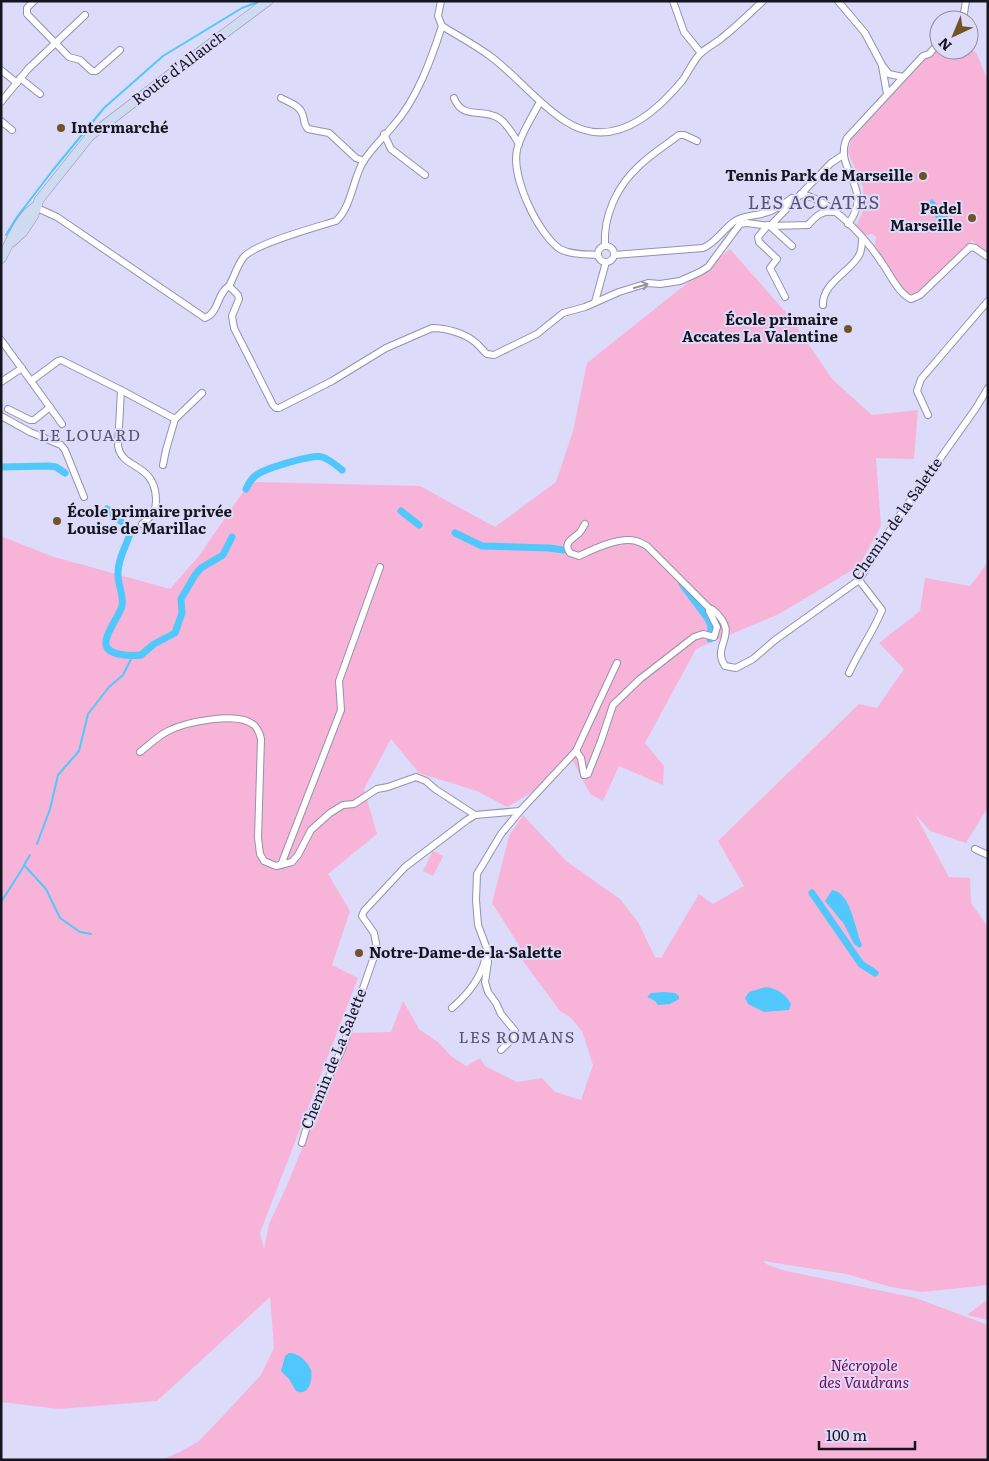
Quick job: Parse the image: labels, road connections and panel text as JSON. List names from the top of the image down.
{
  "streets": {
    "main road": ["Route d'Allauch"],
    "street": ["Chemin de la Salette", "Chemin de La Salette"]
  },
  "districts": ["LES ACCATES", "LE LOUARD", "LES ROMANS"],
  "parks": ["Nécropole des Vaudrans"],
  "places": [
    "Intermarché",
    "Tennis Park de Marseille",
    "Padel Marseille",
    "École primaire Accates La Valentine",
    "École primaire privée Louise de Marillac",
    "Notre-Dame-de-la-Salette"
  ],
  "scale_bar": "100 m",
  "north": "bottom left"
}
